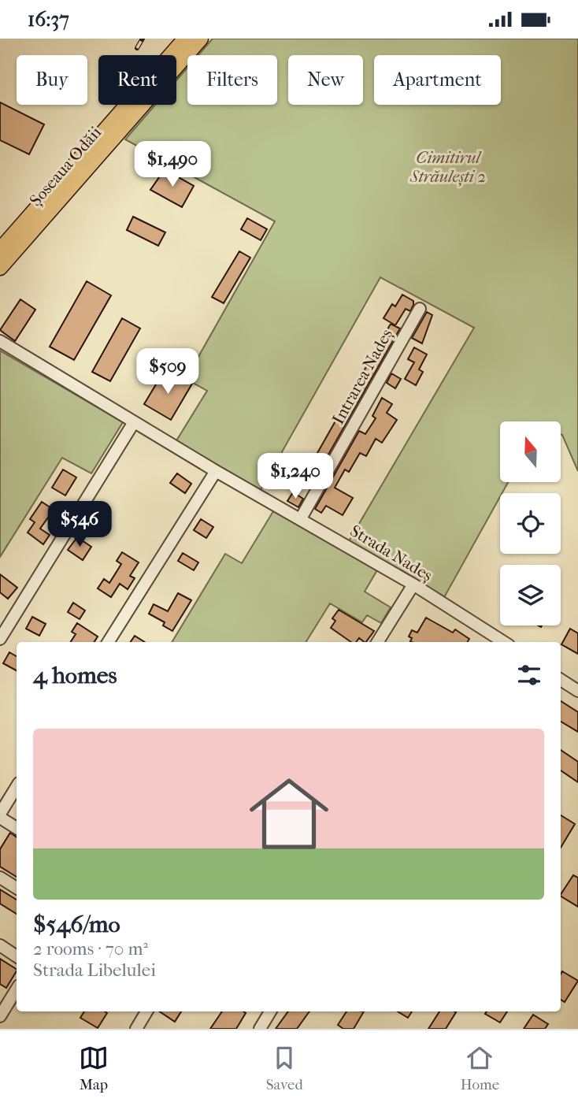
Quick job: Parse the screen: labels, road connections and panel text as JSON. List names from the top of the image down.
{
  "streets": {
    "main road": ["Șoseaua Odăii"],
    "street": ["Intrarea Nadeș", "Strada Nadeș"]
  },
  "crossings": [
    ["Intrarea Nadeș", "Strada Nadeș"]
  ],
  "parks": ["Cimitirul Străulești 2"],
  "north": "top",
  "page": {
    "status": "16:37",
    "chip": [
      "Buy",
      "Rent",
      "Filters",
      "New",
      "Apartment"
    ],
    "price": [
      "$1,490",
      "$509",
      "$1,240",
      "$546"
    ],
    "heading": "4 homes",
    "list": [
      {
        "name": "$546/mo",
        "note": "2 rooms · 70 m² · Strada Libelulei"
      }
    ],
    "tabs": ["Map", "Saved", "Home"]
  }
}
